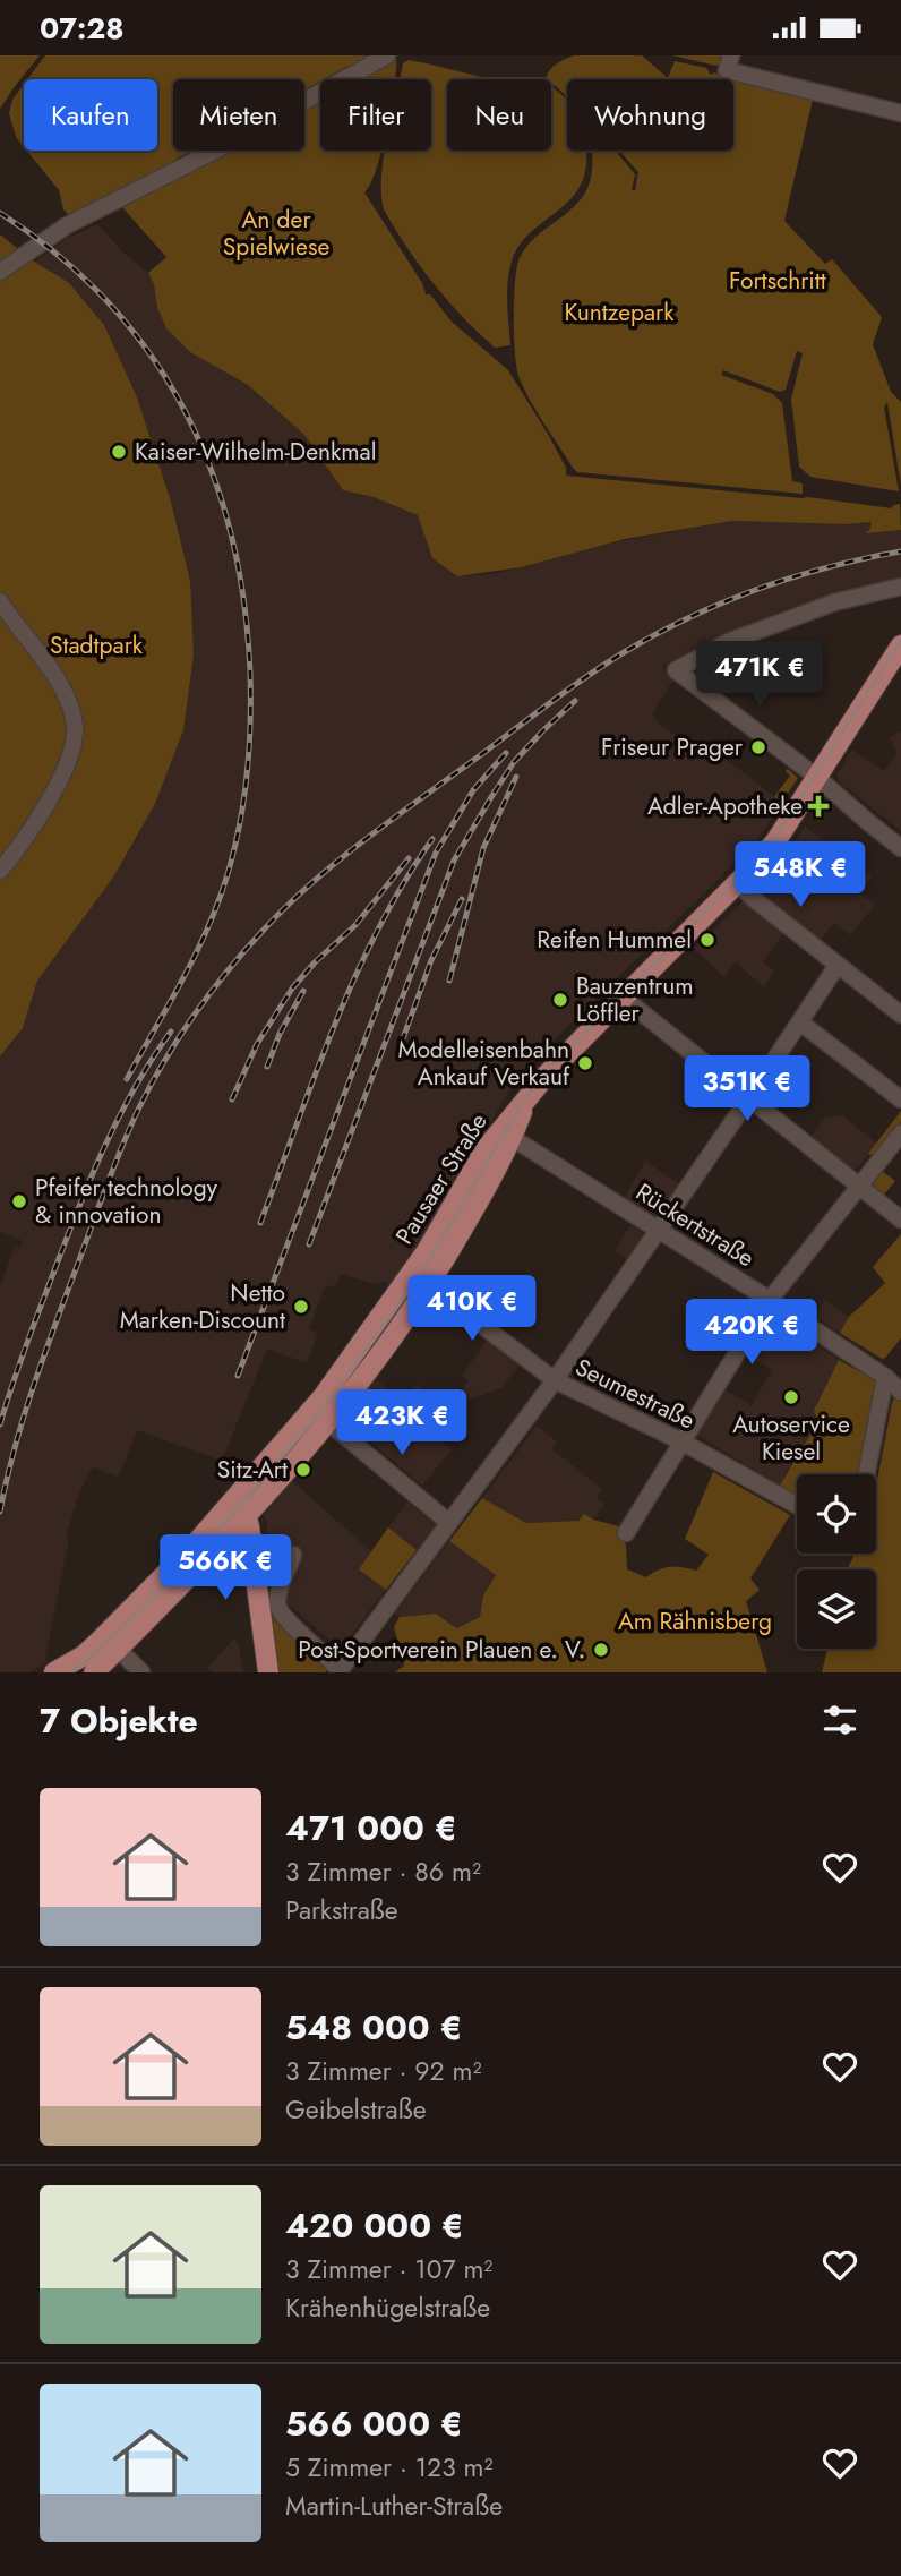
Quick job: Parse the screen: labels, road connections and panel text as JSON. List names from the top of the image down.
{
  "streets": {
    "main road": ["Pausaer Straße"],
    "street": ["Rückertstraße", "Seumestraße"]
  },
  "crossings": [
    ["Pausaer Straße", "Rückertstraße"],
    ["Pausaer Straße", "Seumestraße"]
  ],
  "parks": [
    "An der Spielwiese",
    "Fortschritt",
    "Kuntzepark",
    "Stadtpark",
    "Am Rähnisberg"
  ],
  "places": {
    "other": [
      "Kaiser-Wilhelm-Denkmal",
      "Friseur Prager",
      "Reifen Hummel",
      "Bauzentrum Löffler",
      "Modelleisenbahn Ankauf Verkauf",
      "Pfeifer technology & innovation",
      "Netto Marken-Discount",
      "Autoservice Kiesel",
      "Sitz-Art",
      "Post-Sportverein Plauen e. V."
    ],
    "health": ["Adler-Apotheke"]
  },
  "page": {
    "status": "07:28",
    "chip": [
      "Kaufen",
      "Mieten",
      "Filter",
      "Neu",
      "Wohnung"
    ],
    "price": [
      "471K €",
      "548K €",
      "351K €",
      "410K €",
      "420K €",
      "423K €",
      "566K €"
    ],
    "heading": "7 Objekte",
    "list": [
      {
        "name": "471 000 €",
        "note": "3 Zimmer · 86 m² · Parkstraße"
      },
      {
        "name": "548 000 €",
        "note": "3 Zimmer · 92 m² · Geibelstraße"
      },
      {
        "name": "420 000 €",
        "note": "3 Zimmer · 107 m² · Krähenhügelstraße"
      },
      {
        "name": "566 000 €",
        "note": "5 Zimmer · 123 m² · Martin-Luther-Straße"
      }
    ]
  }
}
